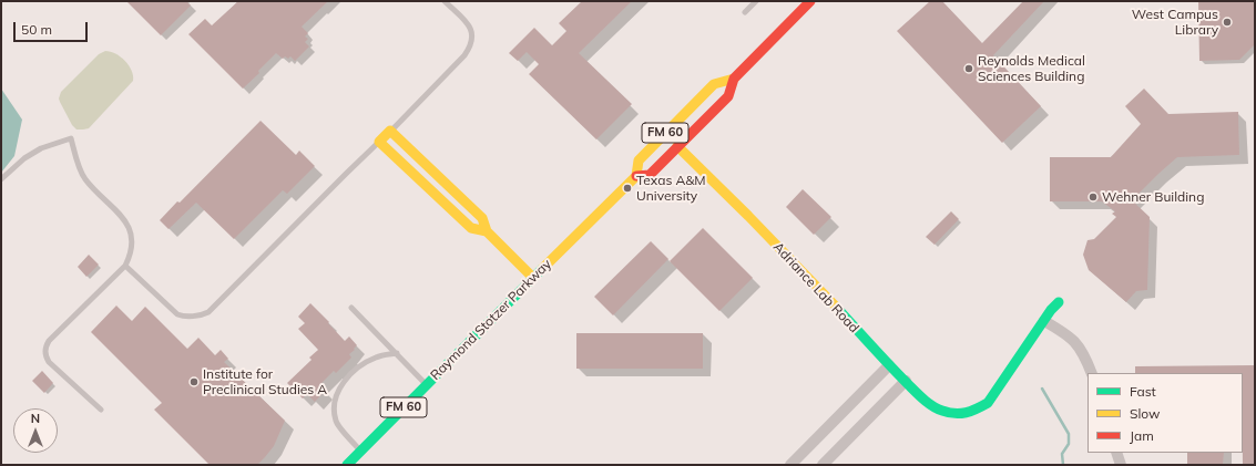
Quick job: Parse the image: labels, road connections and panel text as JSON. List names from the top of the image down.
{
  "streets": {
    "street": ["FM 60", "Adriance Lab Road", "Raymond Stotzer Parkway"]
  },
  "crossings": [
    ["Adriance Lab Road", "Raymond Stotzer Parkway"]
  ],
  "places": [
    "West Campus Library",
    "Reynolds Medical Sciences Building",
    "Texas A&M University",
    "Wehner Building",
    "Institute for Preclinical Studies A"
  ],
  "legend": ["Fast", "Slow", "Jam"],
  "scale_bar": "50 m",
  "north": "top"
}
